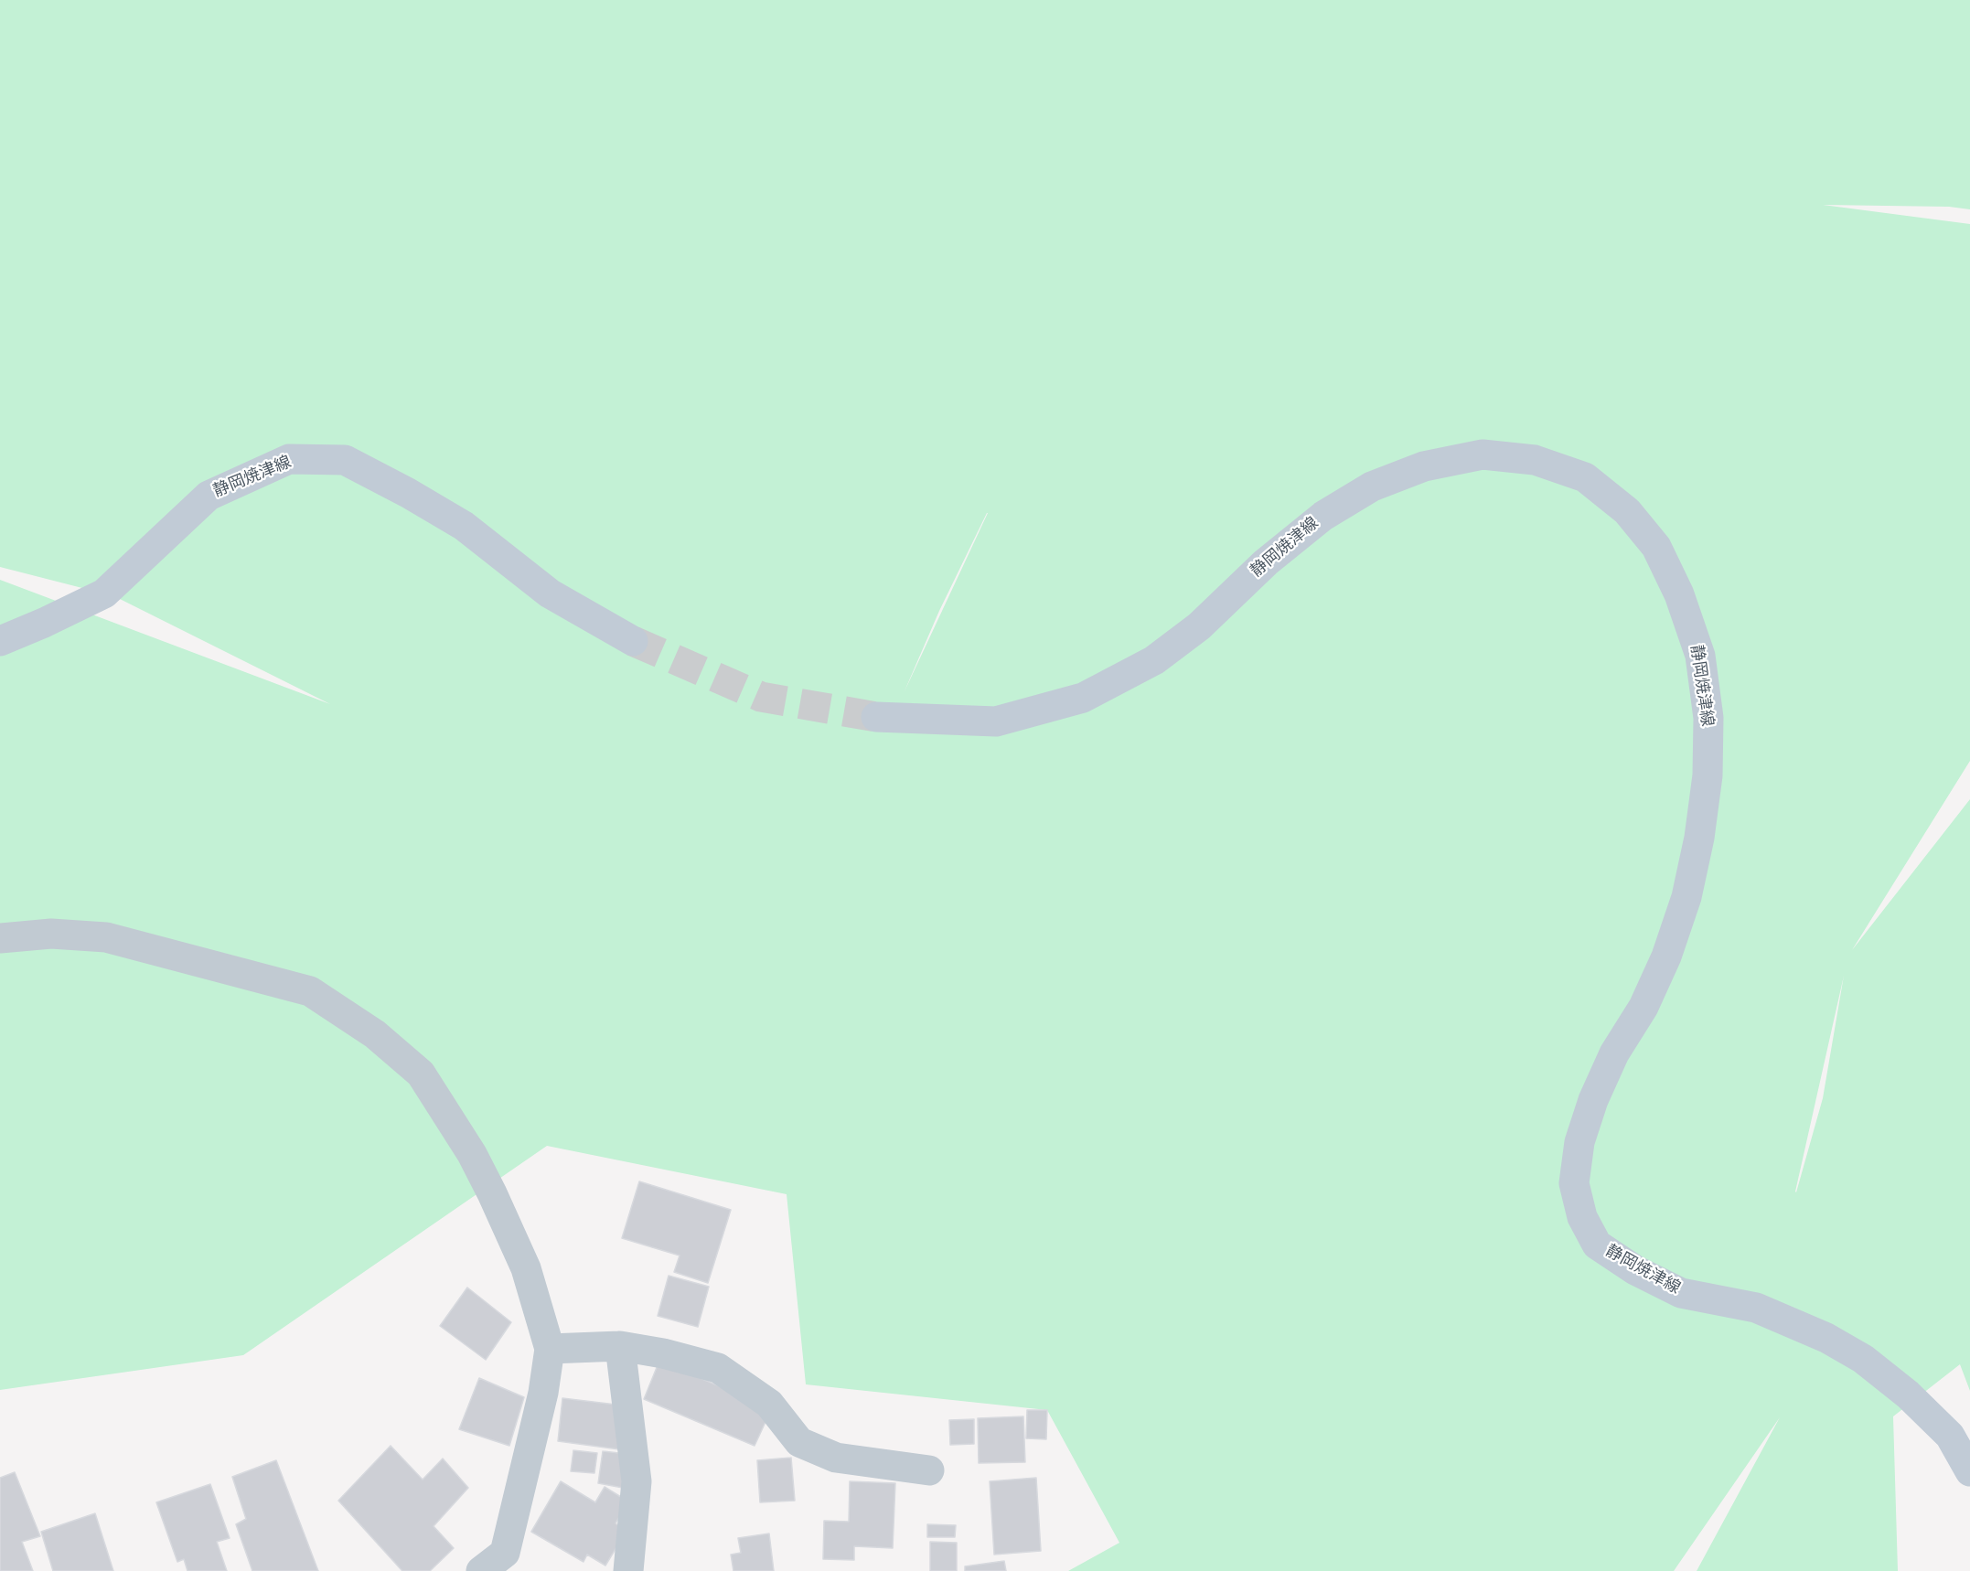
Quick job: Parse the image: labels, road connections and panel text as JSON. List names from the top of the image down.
{
  "streets": {
    "main road": ["静岡焼津線"]
  }
}
